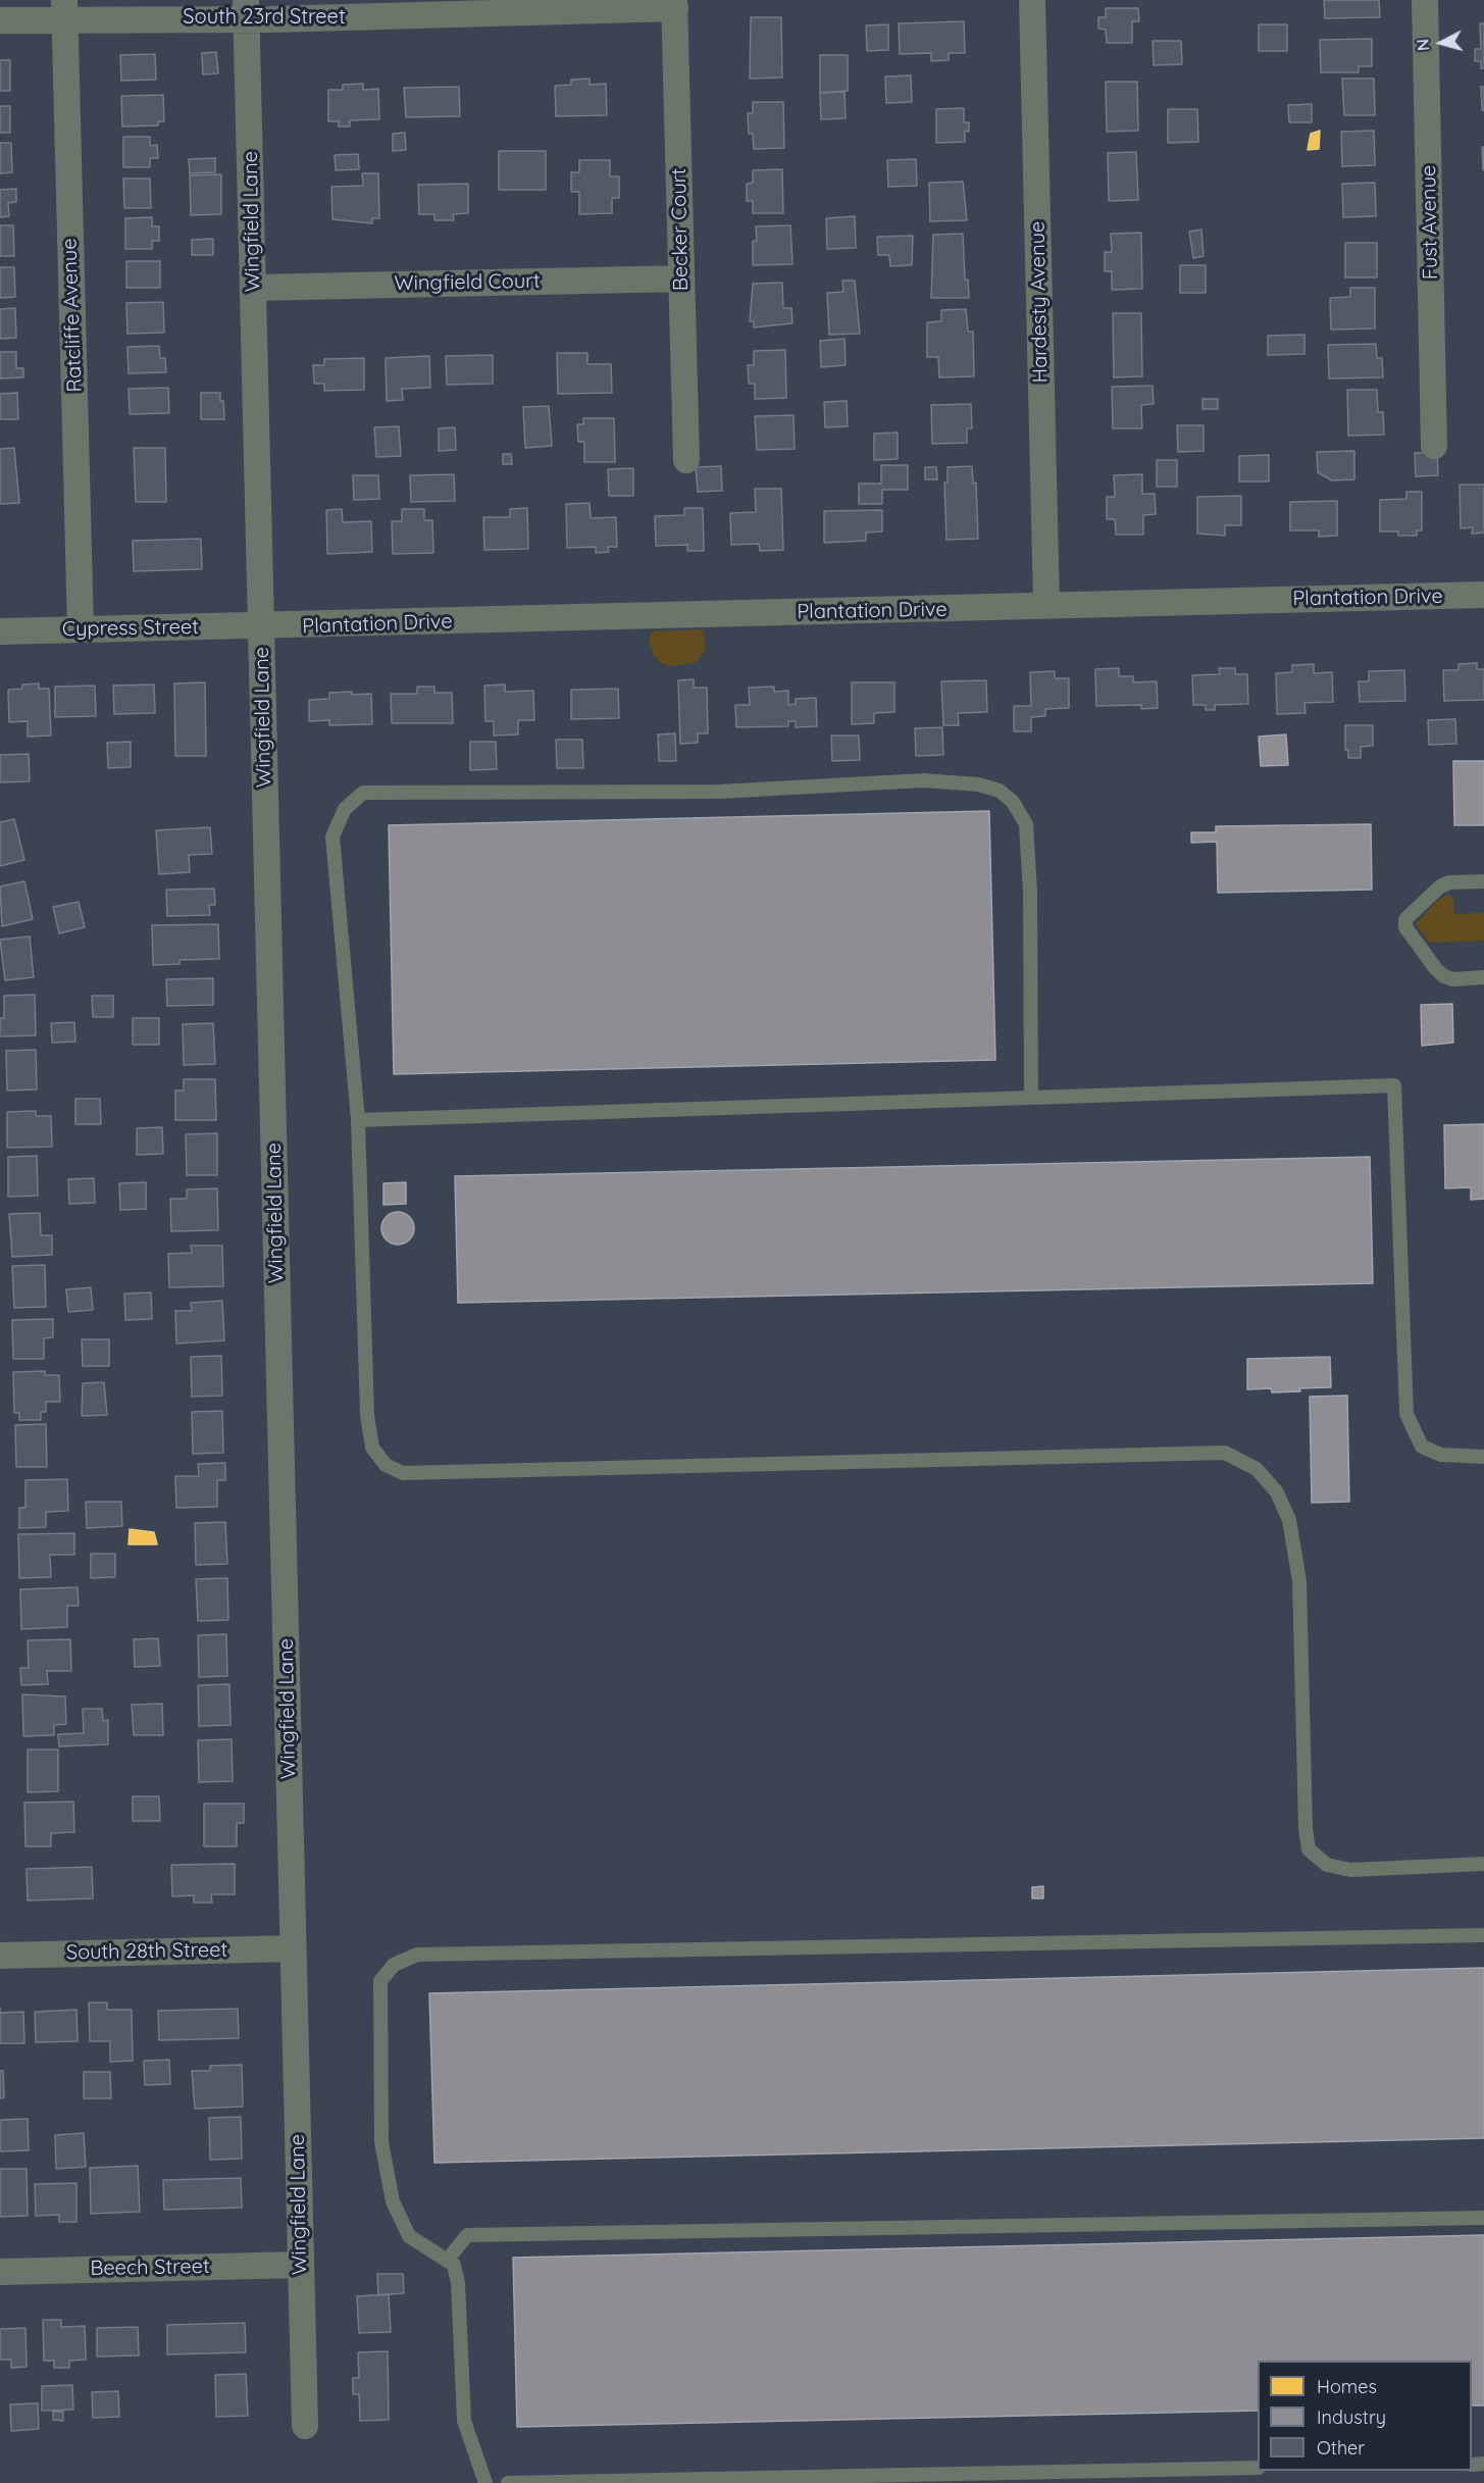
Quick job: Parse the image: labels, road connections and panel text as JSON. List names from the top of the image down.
{
  "streets": {
    "street": [
      "South 23rd Street",
      "Wingfield Lane",
      "Fust Avenue",
      "Becker Court",
      "Wingfield Court",
      "Hardesty Avenue",
      "Ratcliffe Avenue",
      "Plantation Drive",
      "Cypress Street",
      "South 28th Street",
      "Beech Street"
    ]
  },
  "crossings": [
    ["South 23rd Street", "Wingfield Lane"],
    ["South 23rd Street", "Becker Court"],
    ["South 23rd Street", "Ratcliffe Avenue"],
    ["Wingfield Lane", "Wingfield Court"],
    ["Wingfield Lane", "Plantation Drive"],
    ["Wingfield Lane", "Cypress Street"],
    ["Wingfield Lane", "South 28th Street"],
    ["Wingfield Lane", "Beech Street"],
    ["Becker Court", "Wingfield Court"],
    ["Hardesty Avenue", "Plantation Drive"],
    ["Ratcliffe Avenue", "Cypress Street"],
    ["Plantation Drive", "Cypress Street"]
  ],
  "legend": ["Homes", "Industry", "Other"],
  "north": "left"
}
